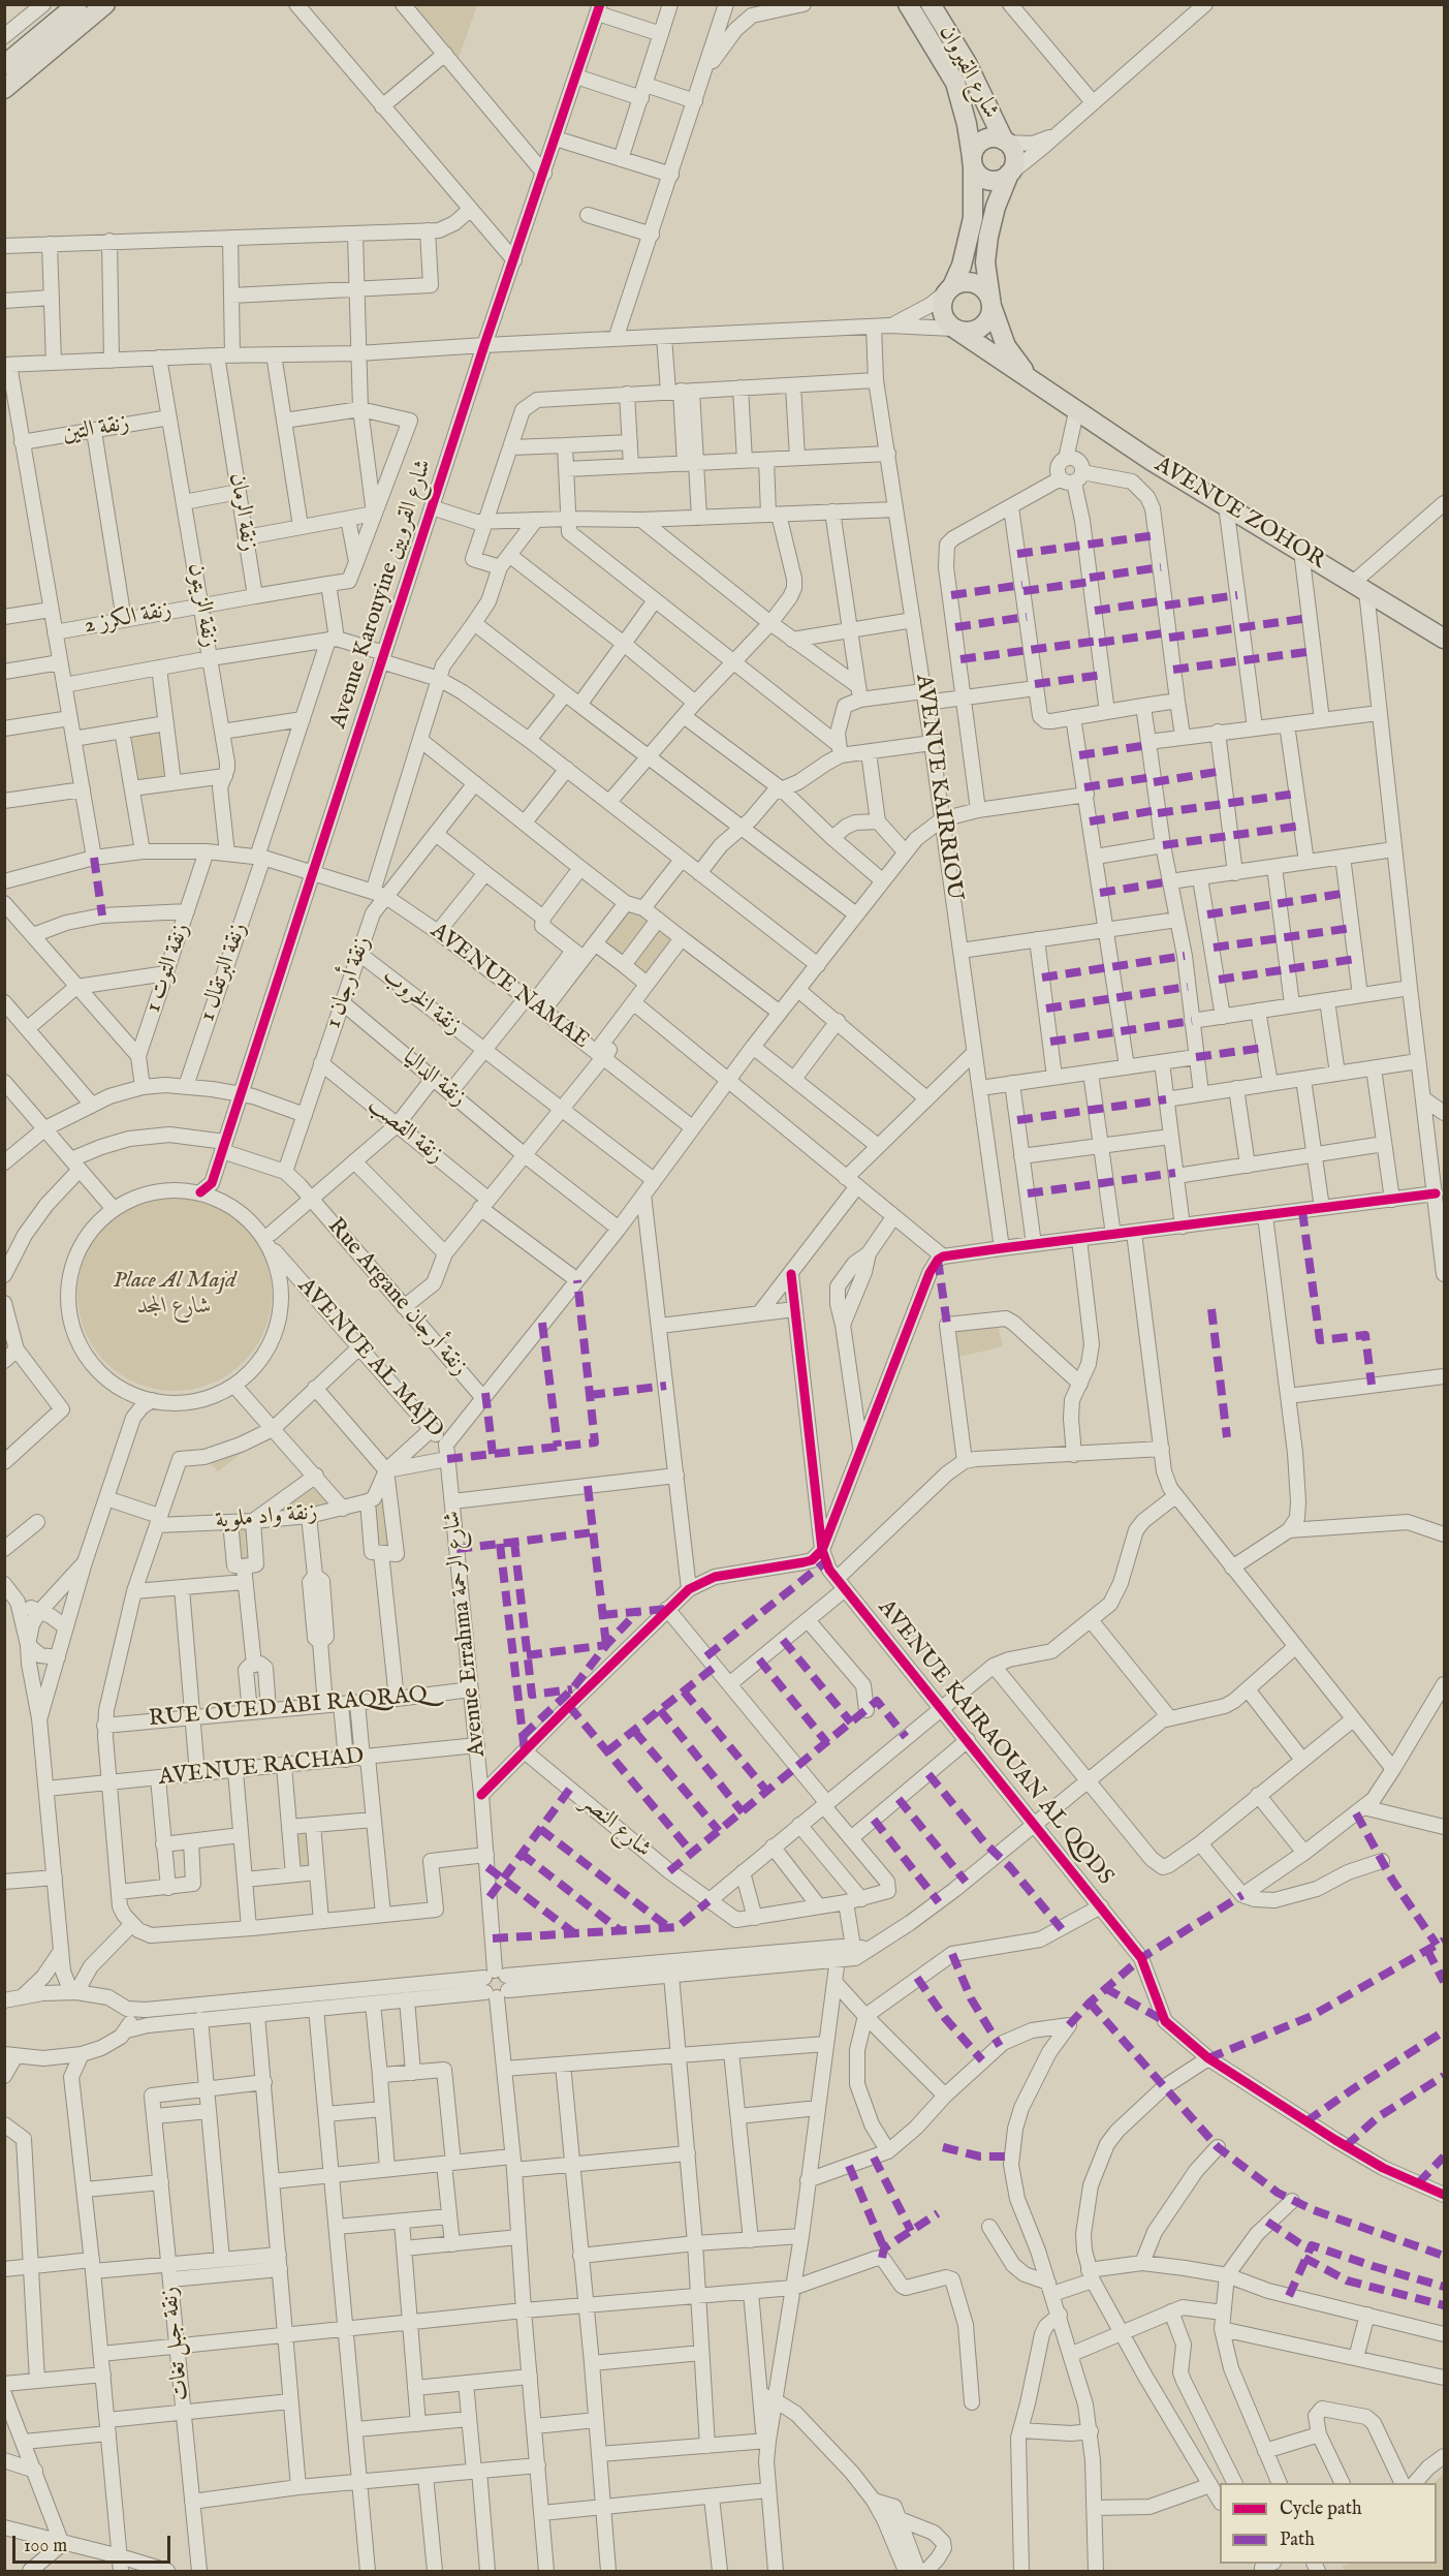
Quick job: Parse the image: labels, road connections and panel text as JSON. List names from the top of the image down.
{
  "streets": {
    "main road": ["شارع القيروان", "AVENUE ZOHOR"],
    "street": [
      "زنقة التين",
      "زنقة الرمان",
      "Avenue Karouyine شارع القرويين",
      "زنقة الزيتون",
      "زنقة الكرز 2",
      "AVENUE KAIRRIOU",
      "زنقة التوت 1",
      "زنقة البرتقال 1",
      "زنقة أرجان 1",
      "AVENUE NAMAE",
      "زنقة الخروب",
      "زنقة الداليا",
      "زنقة القصب",
      "Rue Argane زنقة أرجان",
      "AVENUE AL MAJD",
      "زنقة واد ملوية",
      "Avenue Errahma شارع الرحمة",
      "RUE OUED ABI RAQRAQ",
      "AVENUE KAIRAOUAN AL QODS",
      "AVENUE RACHAD",
      "شارع النصر",
      "زنقة جبل تغات"
    ]
  },
  "crossings": [
    ["شارع القيروان", "AVENUE ZOHOR"],
    ["زنقة التين", "زنقة الزيتون"],
    ["زنقة الرمان", "زنقة الكرز 2"],
    ["Avenue Karouyine شارع القرويين", "AVENUE NAMAE"],
    ["زنقة الزيتون", "زنقة الكرز 2"],
    ["زنقة الزيتون", "AVENUE NAMAE"],
    ["زنقة التوت 1", "AVENUE NAMAE"],
    ["زنقة البرتقال 1", "AVENUE NAMAE"],
    ["زنقة أرجان 1", "AVENUE NAMAE"],
    ["زنقة أرجان 1", "زنقة الخروب"],
    ["زنقة أرجان 1", "زنقة الداليا"],
    ["زنقة أرجان 1", "زنقة القصب"],
    ["AVENUE AL MAJD", "Avenue Errahma شارع الرحمة"],
    ["Avenue Errahma شارع الرحمة", "RUE OUED ABI RAQRAQ"],
    ["Avenue Errahma شارع الرحمة", "AVENUE RACHAD"]
  ],
  "parks": ["Place Al Majd شارع المجد"],
  "legend": ["Cycle path", "Path"],
  "scale_bar": "100 m"
}
